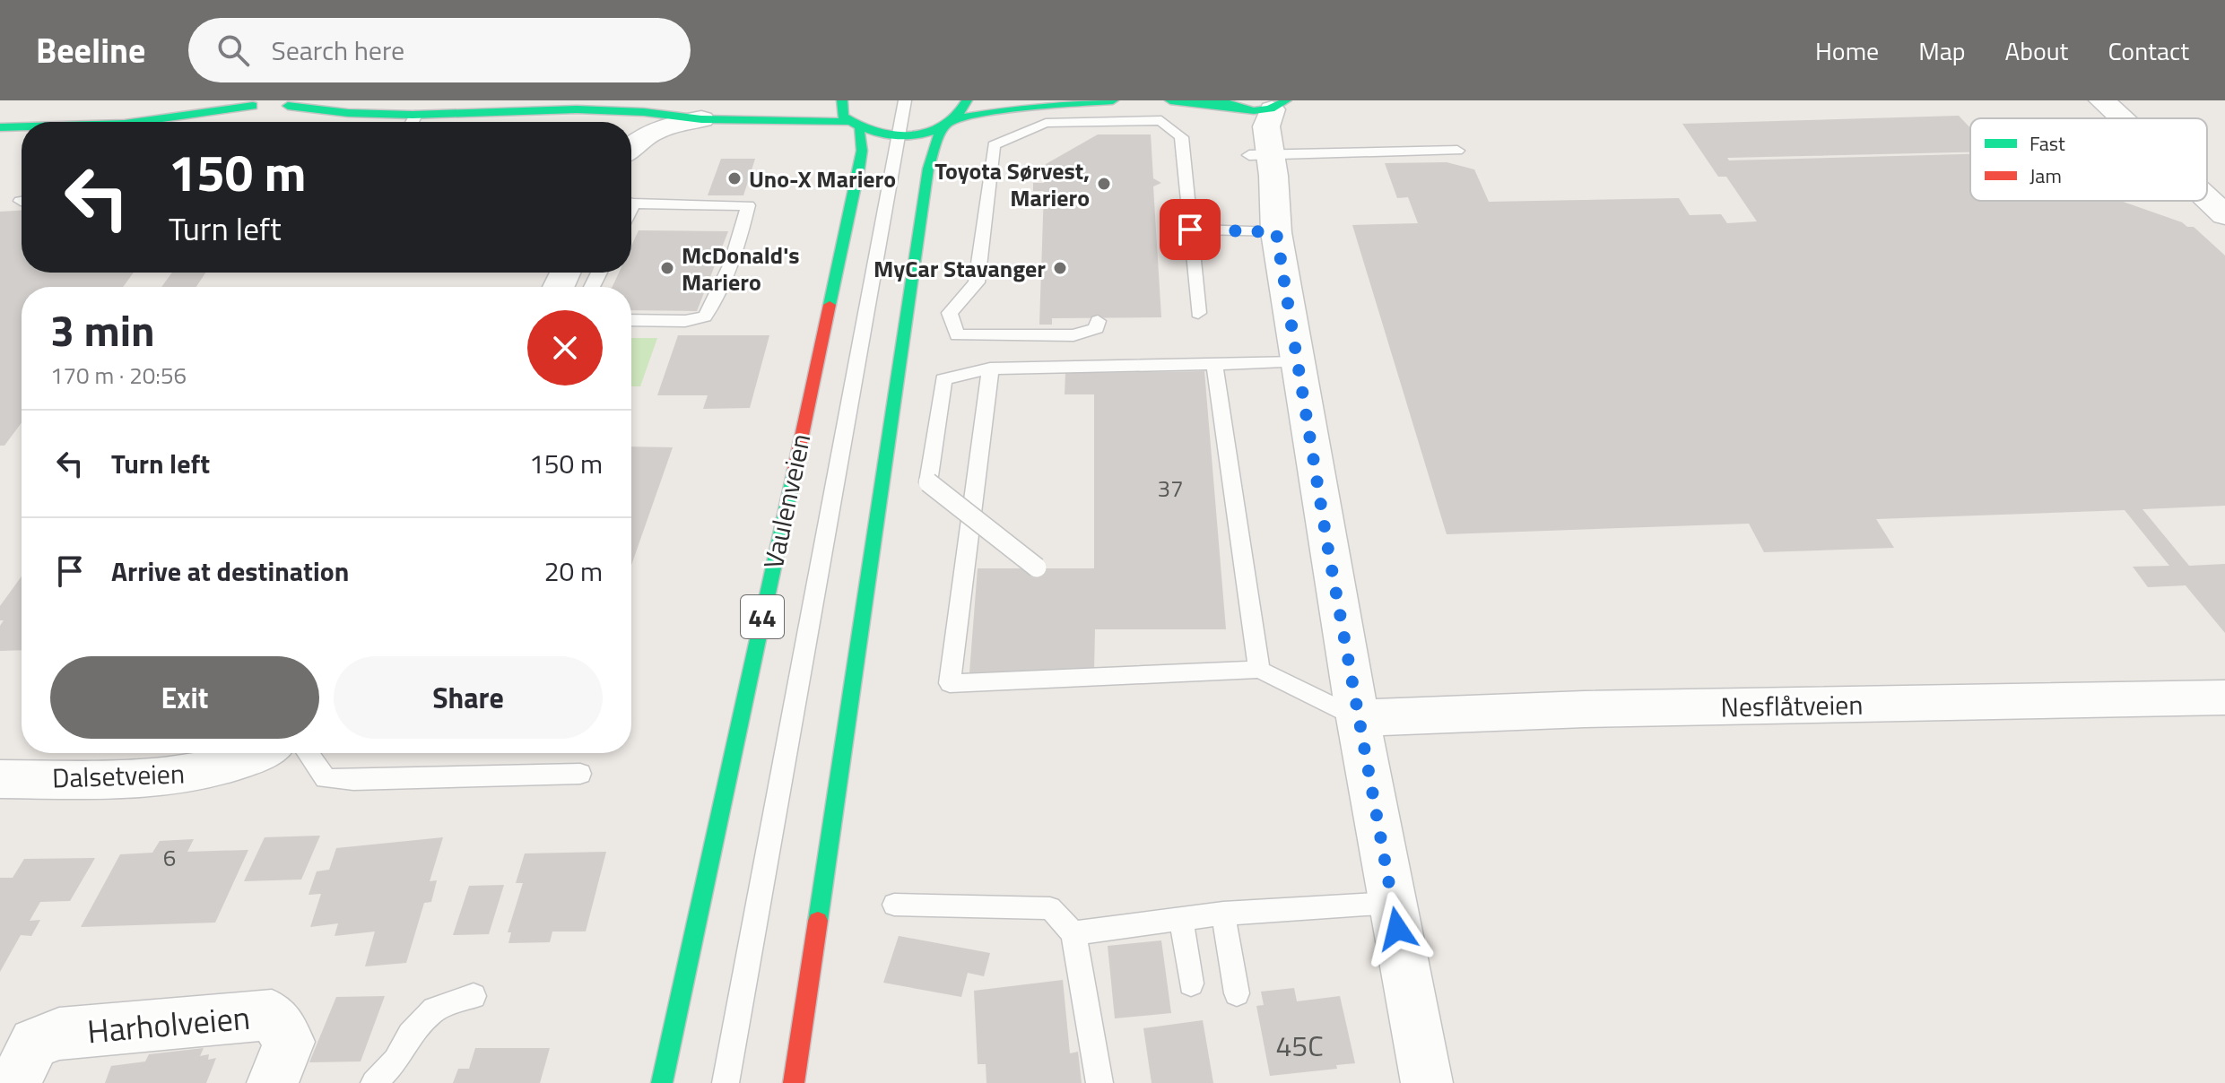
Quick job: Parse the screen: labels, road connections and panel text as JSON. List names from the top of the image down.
{
  "streets": {
    "main road": ["Vaulenveien", "44"],
    "street": ["Nesflåtveien", "Dalsetveien", "Harholveien"]
  },
  "crossings": [
    ["Vaulenveien", "44"]
  ],
  "places": [
    "Uno-X Mariero",
    "Toyota Sørvest, Mariero",
    "McDonald's Mariero",
    "MyCar Stavanger"
  ],
  "house_numbers": ["37", "6", "45C"],
  "legend": ["Fast", "Jam"],
  "page": {
    "header": "Beeline",
    "search": "Search here",
    "nav": [
      "Home",
      "Map",
      "About",
      "Contact"
    ],
    "turn": ["150 m", "Turn left"],
    "heading": ["3 min", "170 m · 20:56"],
    "list": [
      {
        "name": "Turn left",
        "value": "150 m"
      },
      {
        "name": "Arrive at destination",
        "value": "20 m"
      }
    ],
    "buttons": ["Exit", "Share"]
  }
}
